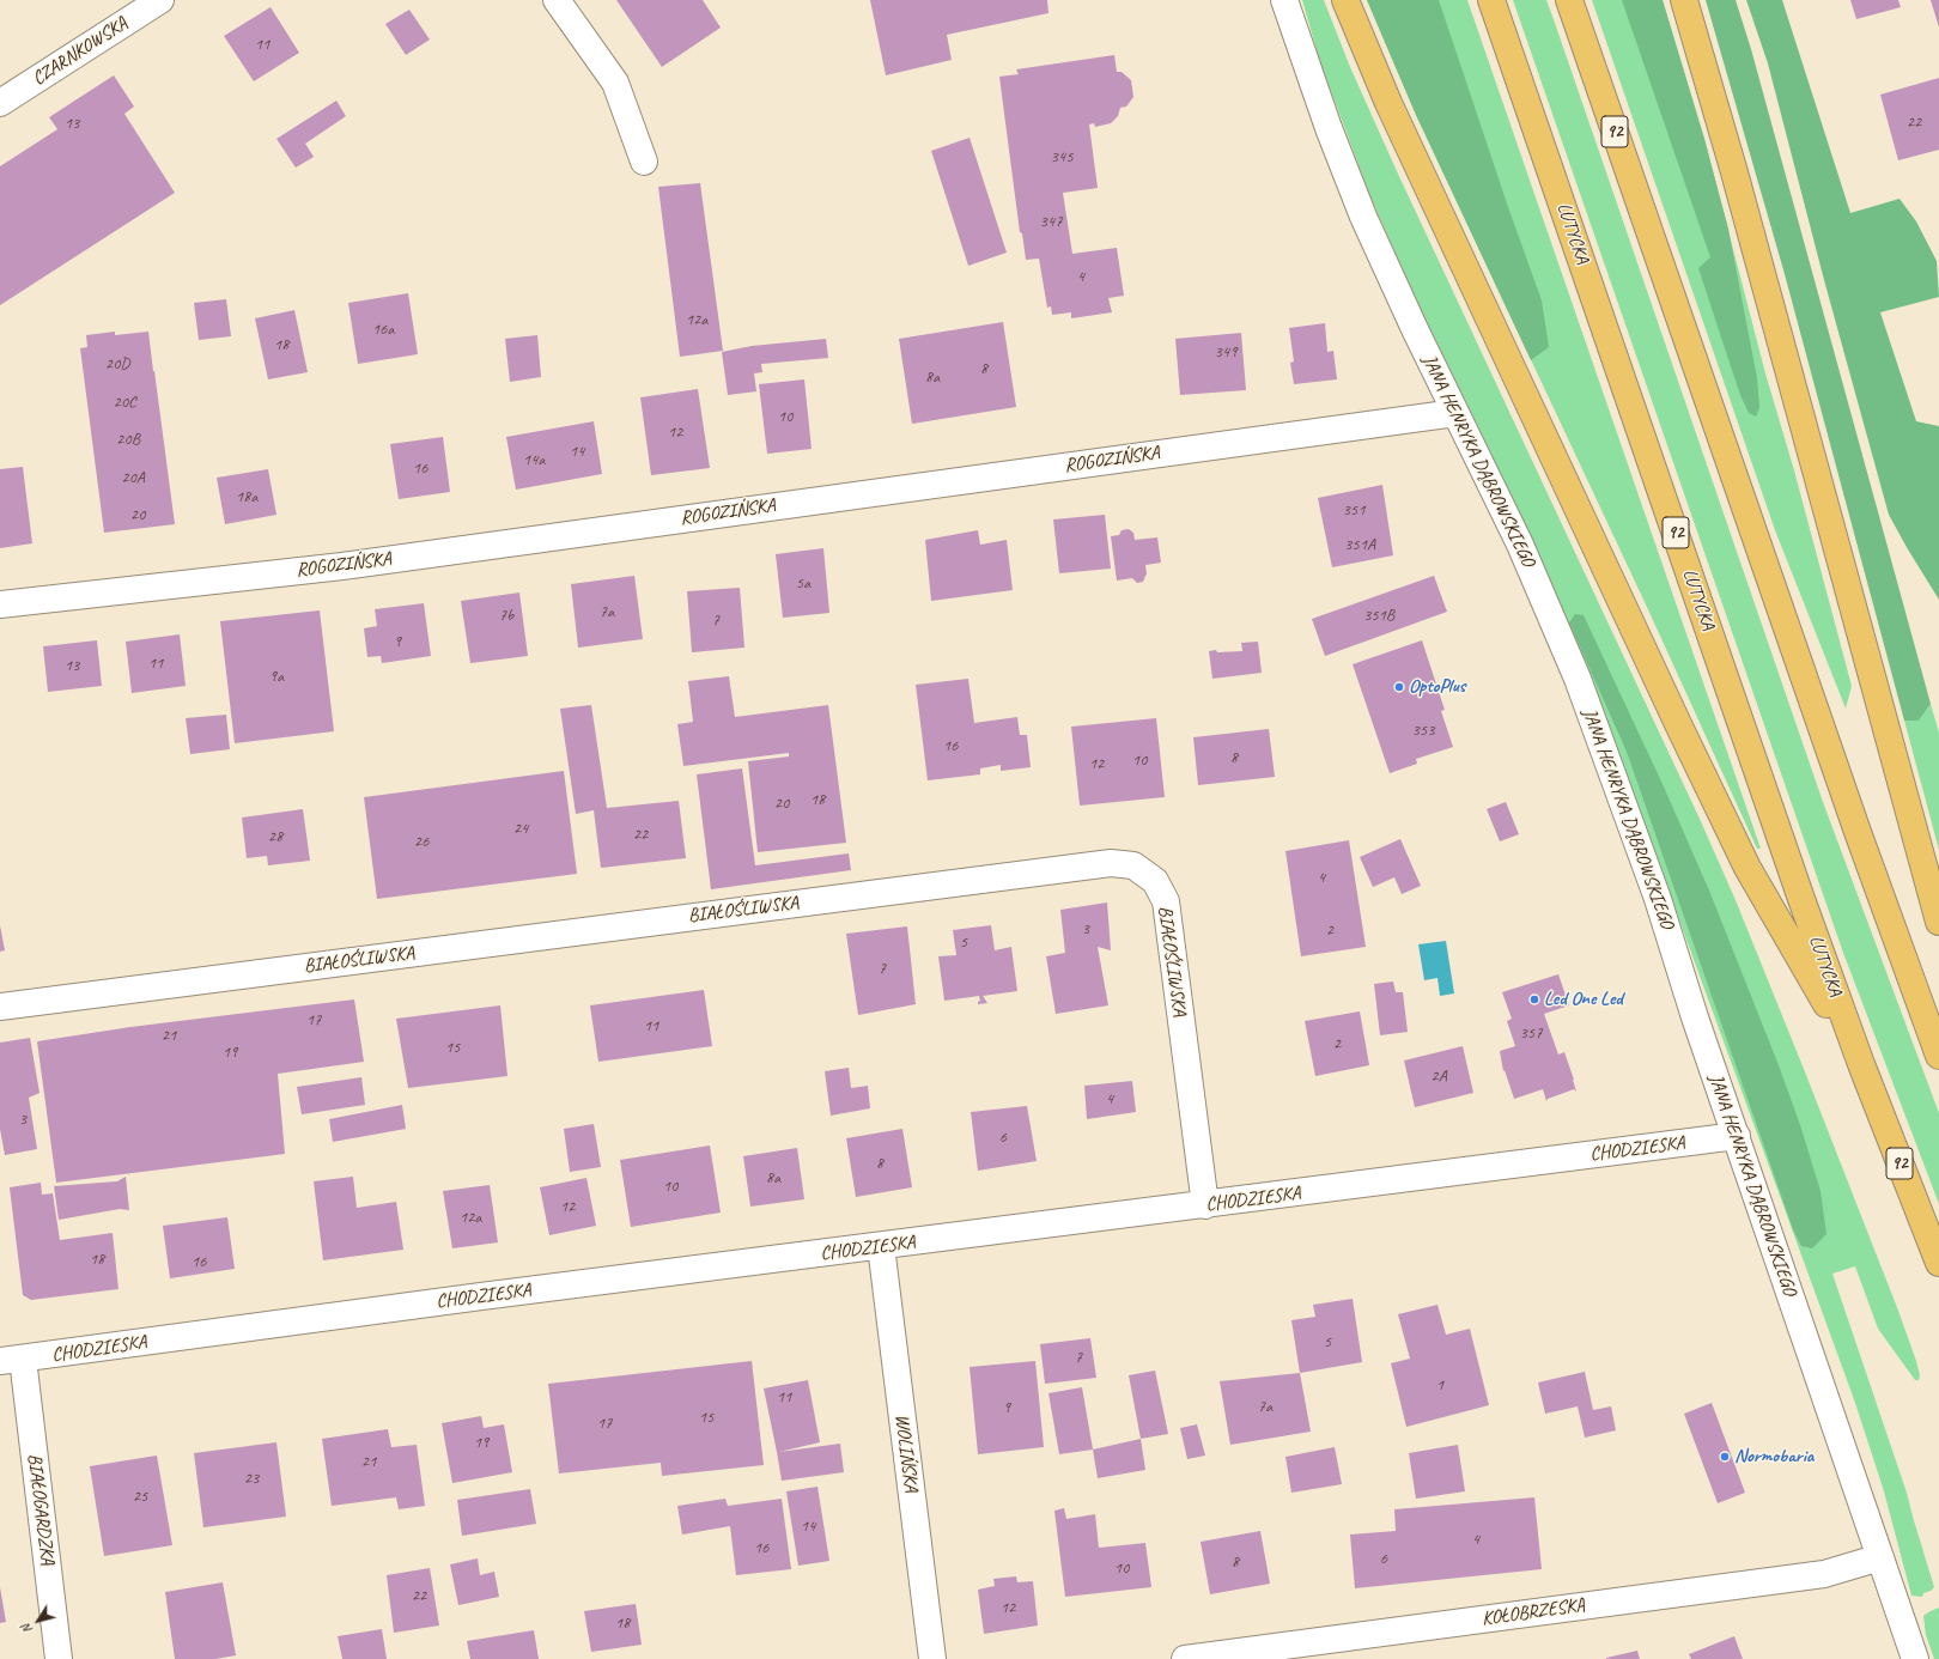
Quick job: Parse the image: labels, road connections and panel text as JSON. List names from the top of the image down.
{
  "streets": {
    "main road": ["92", "LUTYCKA"],
    "street": [
      "CZARNKOWSKA",
      "ROGOZIŃSKA",
      "JANA HENRYKA DĄBROWSKIEGO",
      "BIAŁOŚLIWSKA",
      "CHODZIESKA",
      "WOLIŃSKA",
      "BIAŁOGARDZKA",
      "KOŁOBRZESKA"
    ]
  },
  "crossings": [
    ["92", "LUTYCKA"],
    ["ROGOZIŃSKA", "JANA HENRYKA DĄBROWSKIEGO"],
    ["JANA HENRYKA DĄBROWSKIEGO", "CHODZIESKA"],
    ["JANA HENRYKA DĄBROWSKIEGO", "KOŁOBRZESKA"],
    ["BIAŁOŚLIWSKA", "CHODZIESKA"],
    ["CHODZIESKA", "WOLIŃSKA"],
    ["CHODZIESKA", "BIAŁOGARDZKA"]
  ],
  "places": ["OptoPlus", "Led One Led", "Normobaria"],
  "house_numbers": [
    "11",
    "22",
    "13",
    "345",
    "347",
    "4",
    "12a",
    "16a",
    "18",
    "349",
    "20D",
    "8",
    "8a",
    "20C",
    "10",
    "12",
    "20B",
    "14",
    "14a",
    "16",
    "20A",
    "18a",
    "351",
    "20",
    "351A",
    "5a",
    "7a",
    "7b",
    "351B",
    "7",
    "9",
    "11",
    "13",
    "9a",
    "353",
    "16",
    "8",
    "10",
    "12",
    "18",
    "20",
    "24",
    "22",
    "28",
    "26",
    "4",
    "3",
    "2",
    "5",
    "7",
    "17",
    "11",
    "357",
    "21",
    "2",
    "15",
    "19",
    "2A",
    "4",
    "3",
    "6",
    "8",
    "8a",
    "10",
    "12",
    "12a",
    "18",
    "16",
    "5",
    "7",
    "1",
    "11",
    "7a",
    "9",
    "15",
    "17",
    "19",
    "21",
    "23",
    "25",
    "14",
    "4",
    "16",
    "6",
    "8",
    "10",
    "22",
    "12",
    "18"
  ],
  "north": "bottom left"
}
